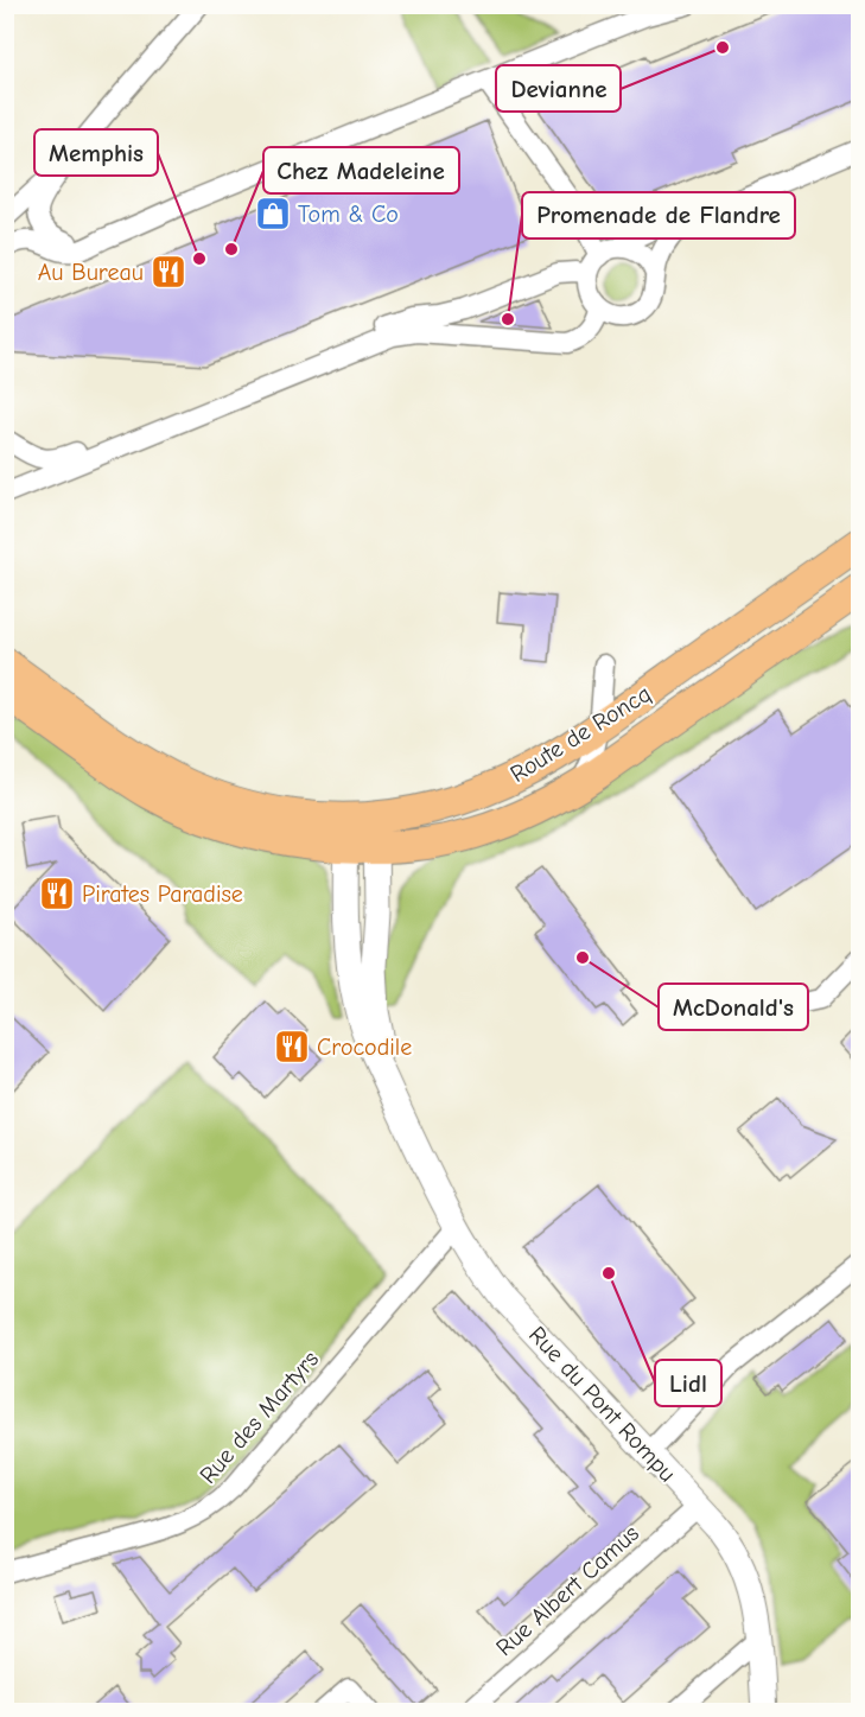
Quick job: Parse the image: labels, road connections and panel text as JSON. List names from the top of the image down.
{
  "streets": {
    "main road": ["Route de Roncq"],
    "street": ["Rue du Pont Rompu", "Rue des Martyrs", "Rue Albert Camus"]
  },
  "crossings": [
    ["Route de Roncq", "Rue du Pont Rompu"],
    ["Rue du Pont Rompu", "Rue des Martyrs"],
    ["Rue du Pont Rompu", "Rue Albert Camus"]
  ],
  "places": {
    "other": [
      "Devianne",
      "Chez Madeleine",
      "Memphis",
      "Promenade de Flandre",
      "McDonald's",
      "Lidl"
    ],
    "shop": ["Tom & Co"],
    "restaurant": ["Au Bureau", "Pirates Paradise", "Crocodile"]
  }
}
